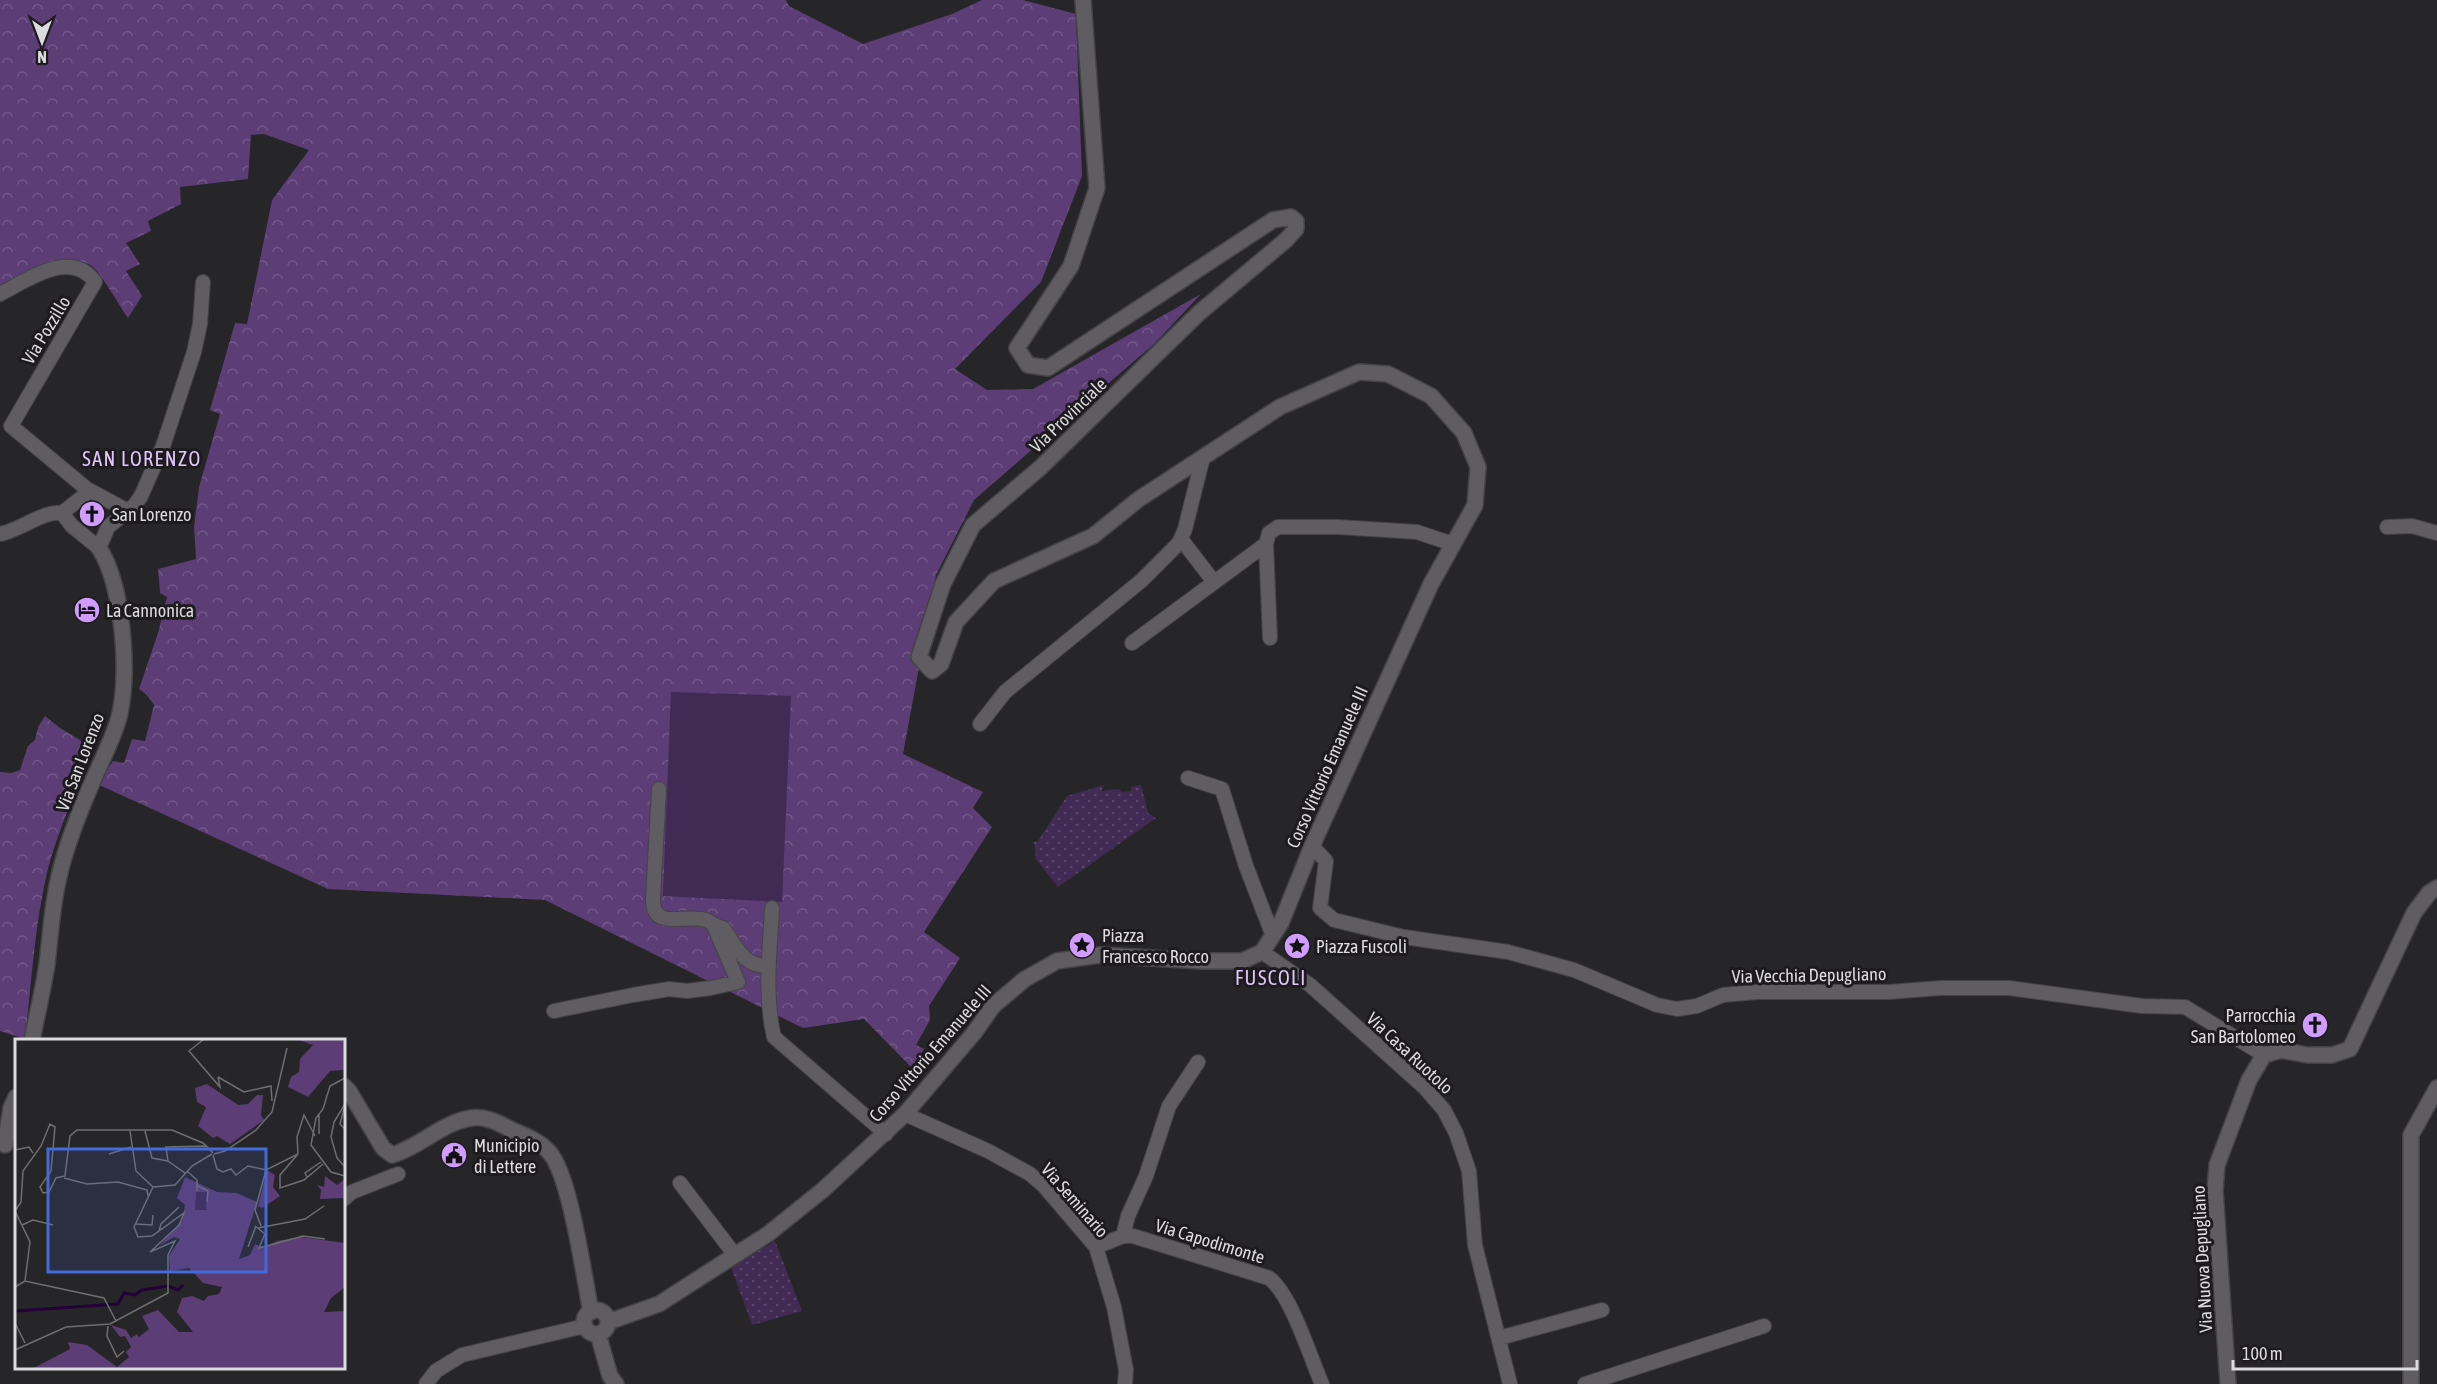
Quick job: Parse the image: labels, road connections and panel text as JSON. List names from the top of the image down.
{
  "streets": {
    "street": [
      "Via Pozzillo",
      "Via Provinciale",
      "Via San Lorenzo",
      "Corso Vittorio Emanuele III",
      "Via Vecchia Depugliano",
      "Via Casa Ruotolo",
      "Via Seminario",
      "Via Capodimonte",
      "Via Nuova Depugliano"
    ]
  },
  "crossings": [
    ["Via Provinciale", "Corso Vittorio Emanuele III"],
    ["Corso Vittorio Emanuele III", "Via Vecchia Depugliano"],
    ["Corso Vittorio Emanuele III", "Via Casa Ruotolo"],
    ["Corso Vittorio Emanuele III", "Via Seminario"],
    ["Via Vecchia Depugliano", "Via Nuova Depugliano"]
  ],
  "districts": ["SAN LORENZO", "FUSCOLI"],
  "places": {
    "church": ["San Lorenzo", "Parrocchia San Bartolomeo"],
    "hotel": ["La Cannonica"],
    "place": ["Piazza Francesco Rocco", "Piazza Fuscoli"],
    "public building": ["Municipio di Lettere"]
  },
  "scale_bar": "100 m",
  "north": "bottom"
}
